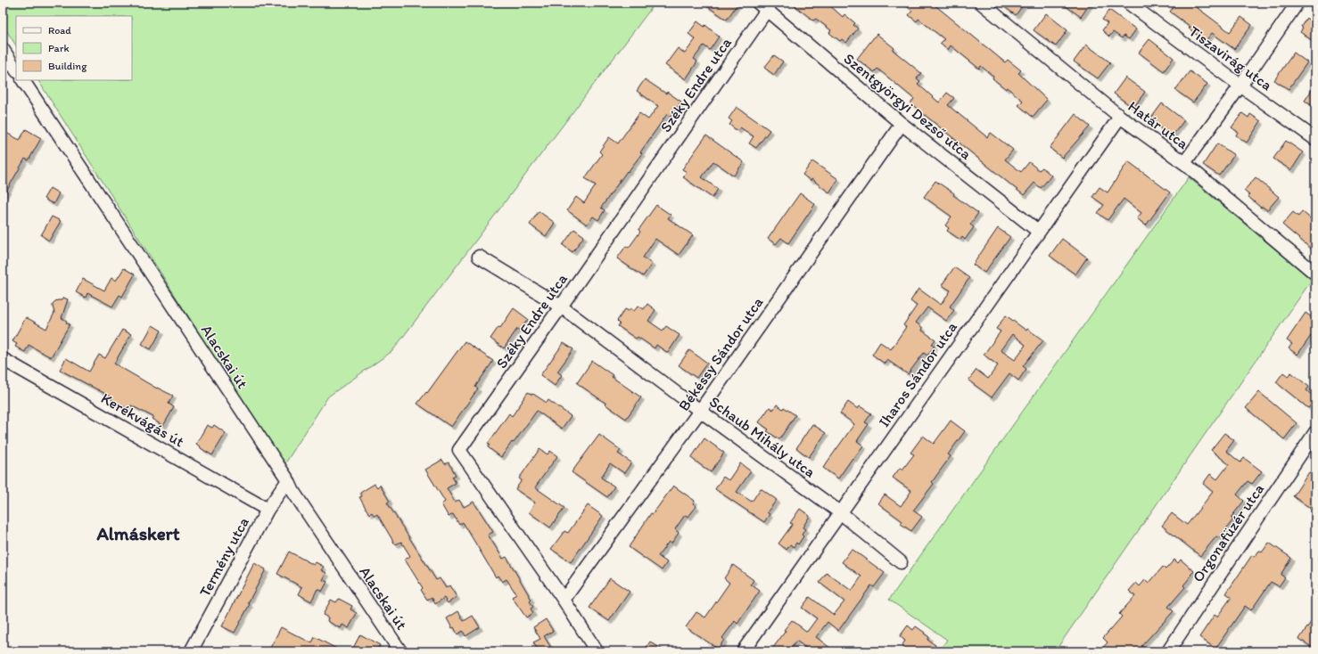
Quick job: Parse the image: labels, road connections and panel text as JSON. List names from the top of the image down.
{
  "streets": {
    "street": [
      "Tiszavirág utca",
      "Széky Endre utca",
      "Szentgyörgyi Dezső utca",
      "Határ utca",
      "Békéssy Sándor utca",
      "Alacskai út",
      "Iharos Sándor utca",
      "Kerékvágás út",
      "Schaub Mihály utca",
      "Orgonafüzér utca",
      "Termény utca"
    ]
  },
  "crossings": [
    ["Széky Endre utca", "Szentgyörgyi Dezső utca"],
    ["Széky Endre utca", "Békéssy Sándor utca"],
    ["Széky Endre utca", "Schaub Mihály utca"],
    ["Szentgyörgyi Dezső utca", "Békéssy Sándor utca"],
    ["Szentgyörgyi Dezső utca", "Iharos Sándor utca"],
    ["Határ utca", "Iharos Sándor utca"],
    ["Békéssy Sándor utca", "Schaub Mihály utca"],
    ["Alacskai út", "Termény utca"],
    ["Iharos Sándor utca", "Schaub Mihály utca"],
    ["Kerékvágás út", "Termény utca"]
  ],
  "districts": ["Almáskert"],
  "legend": ["Road", "Park", "Building"]
}
